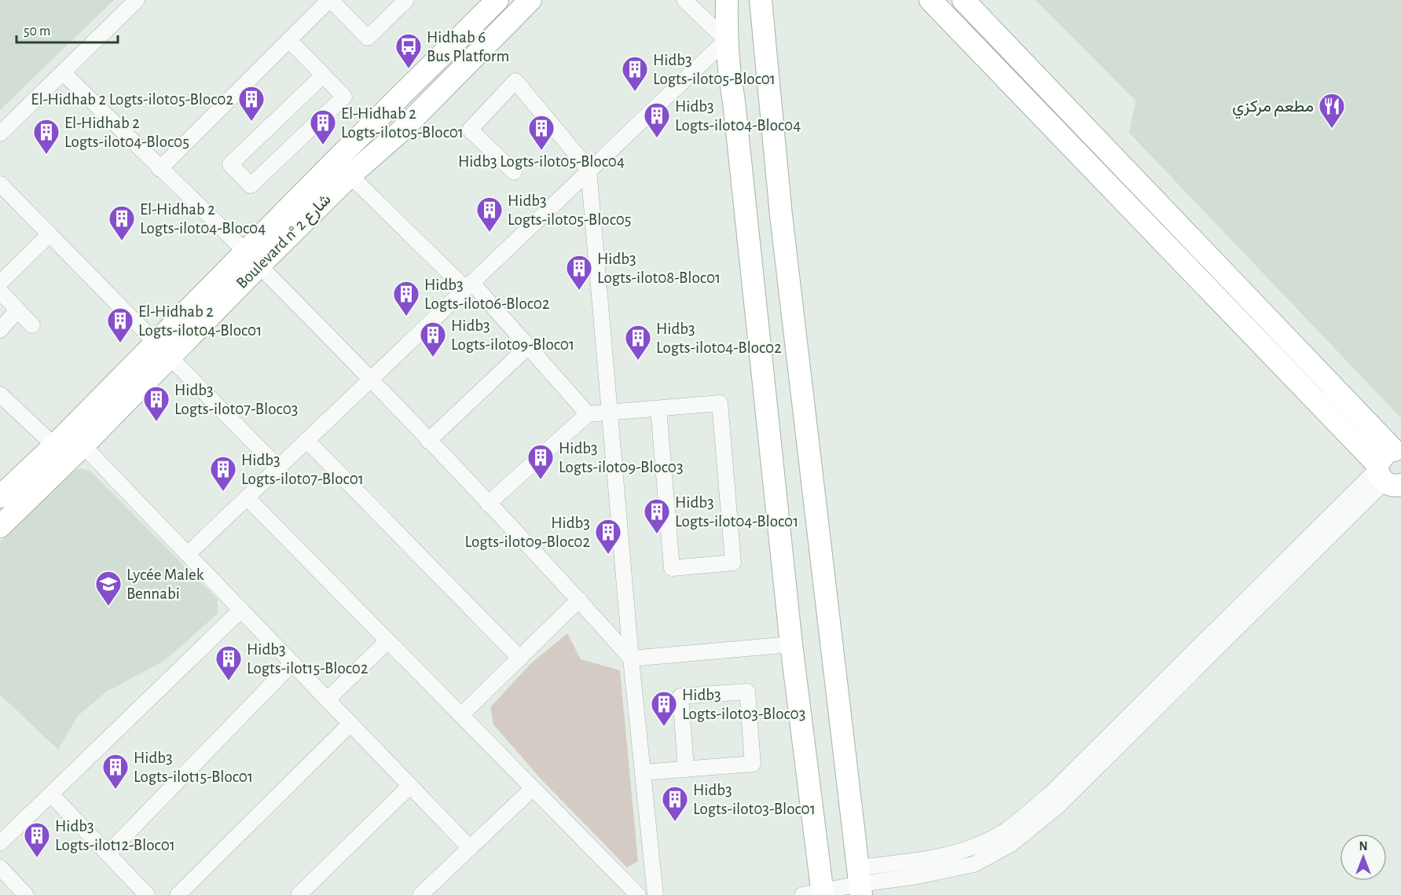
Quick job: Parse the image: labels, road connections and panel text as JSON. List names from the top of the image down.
{
  "streets": {
    "main road": ["Boulevard n° شارع 2"]
  },
  "places": {
    "bus stop": ["Hidhab 6 Bus Platform"],
    "building": [
      "Hidb3 Logts-ilot05-Bloc01",
      "El-Hidhab 2 Logts-ilot05-Bloc02",
      "Hidb3 Logts-ilot04-Bloc04",
      "El-Hidhab 2 Logts-ilot05-Bloc01",
      "Hidb3 Logts-ilot05-Bloc04",
      "El-Hidhab 2 Logts-ilot04-Bloc05",
      "Hidb3 Logts-ilot05-Bloc05",
      "El-Hidhab 2 Logts-ilot04-Bloc04",
      "Hidb3 Logts-ilot08-Bloc01",
      "Hidb3 Logts-ilot06-Bloc02",
      "El-Hidhab 2 Logts-ilot04-Bloc01",
      "Hidb3 Logts-ilot09-Bloc01",
      "Hidb3 Logts-ilot04-Bloc02",
      "Hidb3 Logts-ilot07-Bloc03",
      "Hidb3 Logts-ilot09-Bloc03",
      "Hidb3 Logts-ilot07-Bloc01",
      "Hidb3 Logts-ilot04-Bloc01",
      "Hidb3 Logts-ilot09-Bloc02",
      "Hidb3 Logts-ilot15-Bloc02",
      "Hidb3 Logts-ilot03-Bloc03",
      "Hidb3 Logts-ilot15-Bloc01",
      "Hidb3 Logts-ilot03-Bloc01",
      "Hidb3 Logts-ilot12-Bloc01"
    ],
    "restaurant": ["مطعم مركزي"],
    "school or university": ["Lycée Malek Bennabi"]
  },
  "scale_bar": "50 m",
  "north": "top"
}
